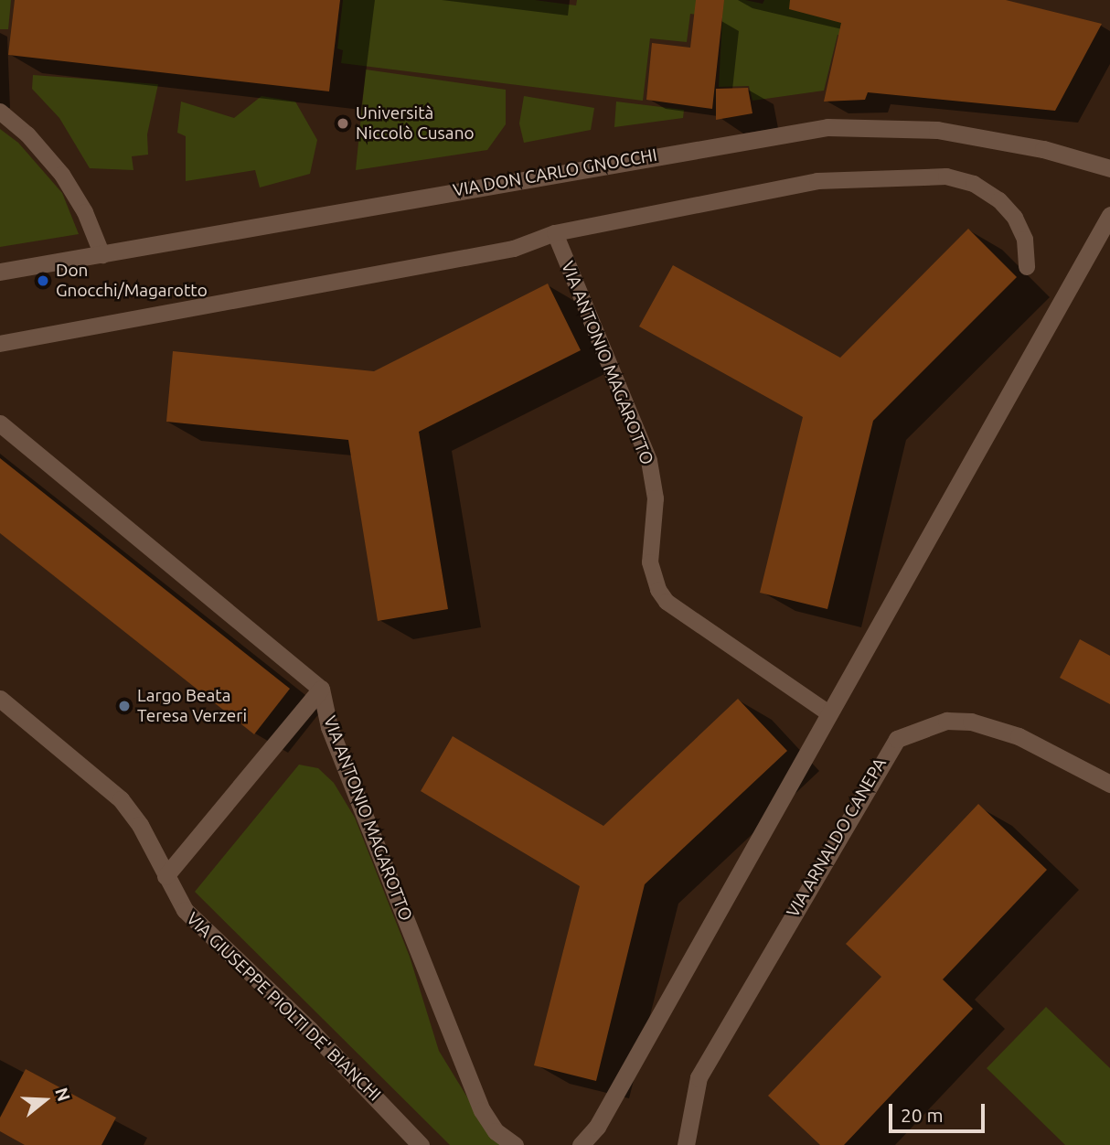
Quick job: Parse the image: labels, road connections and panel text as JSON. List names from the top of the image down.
{
  "streets": {
    "street": [
      "VIA DON CARLO GNOCCHI",
      "VIA ANTONIO MAGAROTTO",
      "VIA ARNALDO CANEPA",
      "VIA GIUSEPPE PIOLTI DE' BIANCHI"
    ]
  },
  "places": ["Università Niccolò Cusano", "Don Gnocchi/Magarotto", "Largo Beata Teresa Verzeri"],
  "scale_bar": "20 m",
  "north": "right"
}
